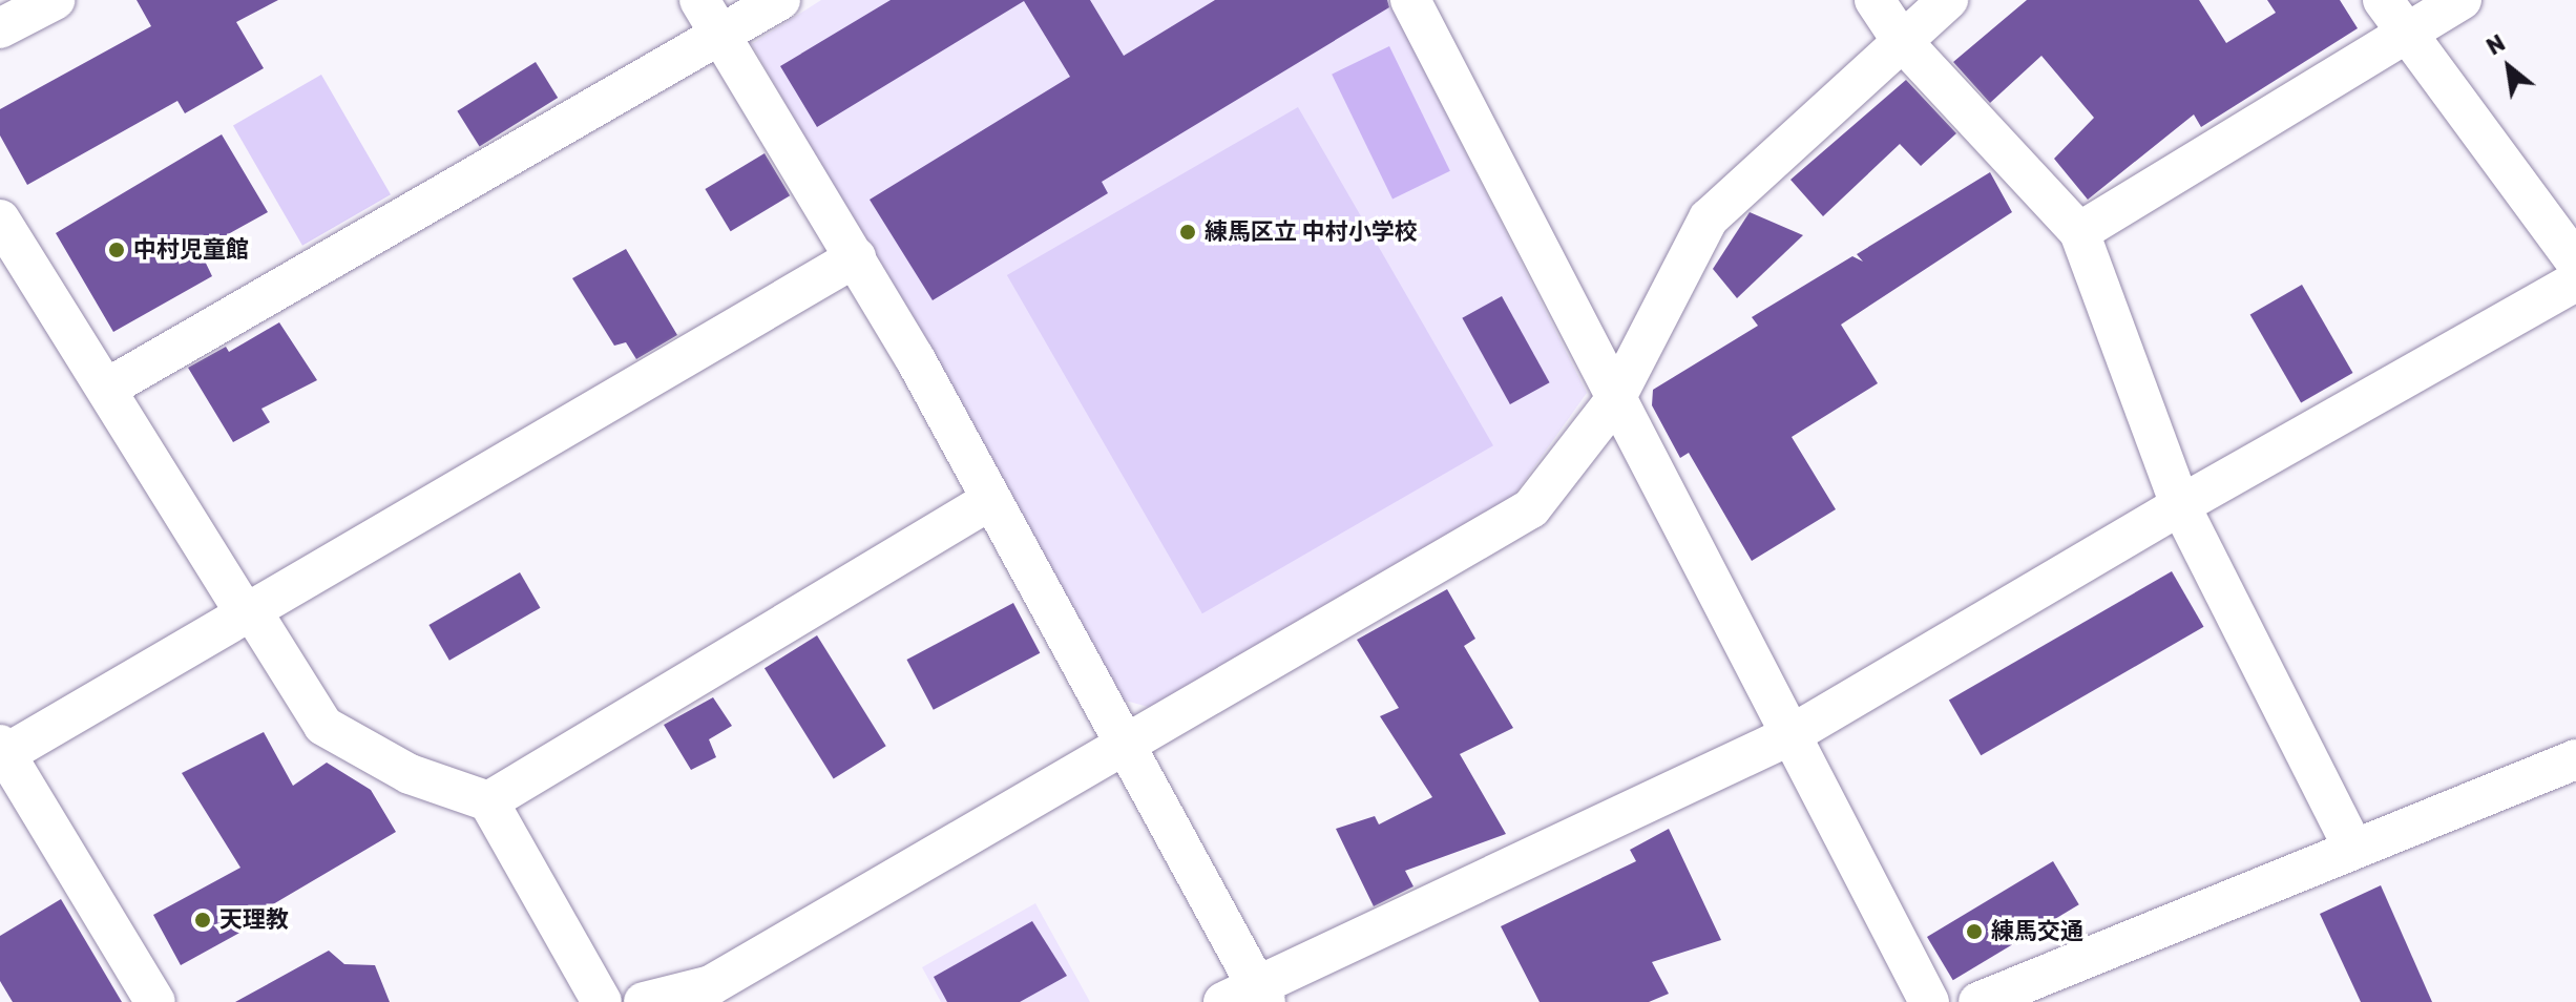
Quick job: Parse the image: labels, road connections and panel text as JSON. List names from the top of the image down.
{
  "places": [
    "練馬区立 中村小学校",
    "中村児童館",
    "天理教",
    "練馬交通"
  ],
  "north": "top left"
}
